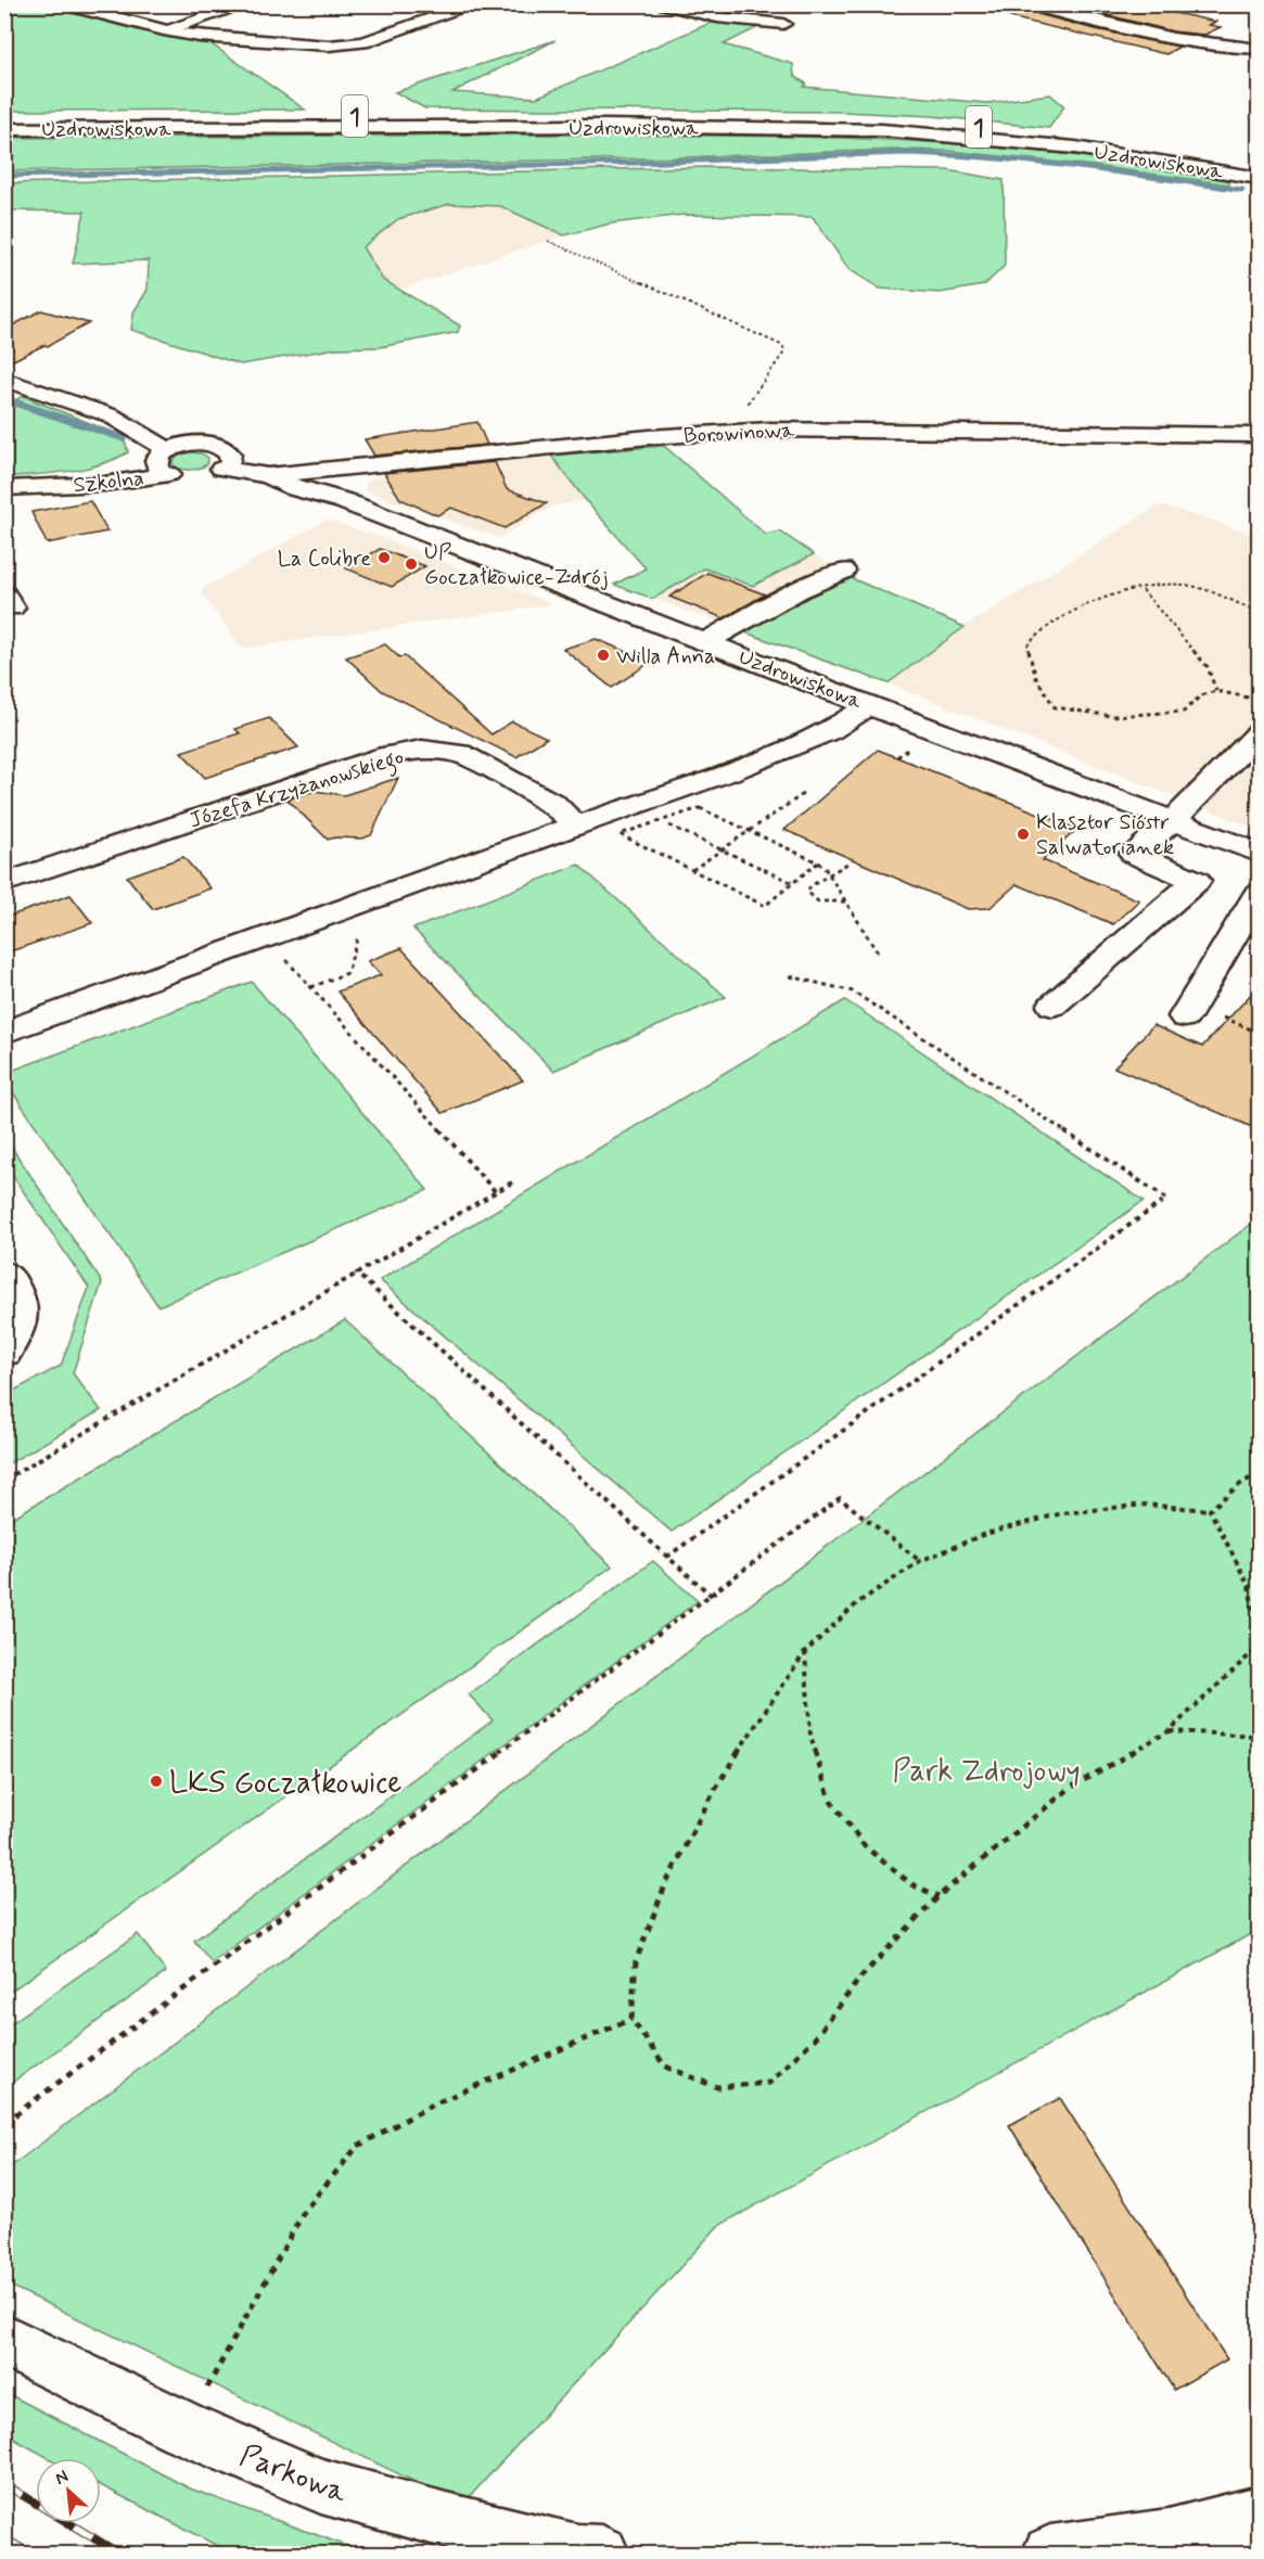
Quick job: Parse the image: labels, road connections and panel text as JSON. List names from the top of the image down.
{
  "streets": {
    "street": [
      "1",
      "Uzdrowiskowa",
      "Borowinowa",
      "Szkolna",
      "Józefa Krzyżanowskiego",
      "Parkowa"
    ]
  },
  "crossings": [
    ["Uzdrowiskowa", "Borowinowa"],
    ["Borowinowa", "Szkolna"]
  ],
  "parks": ["Park Zdrojowy"],
  "places": [
    "La Colibre",
    "UP Goczałkowice-Zdrój",
    "Willa Anna",
    "Klasztor Sióstr Salwatorianek",
    "LKS Goczałkowice"
  ],
  "north": "top left"
}
